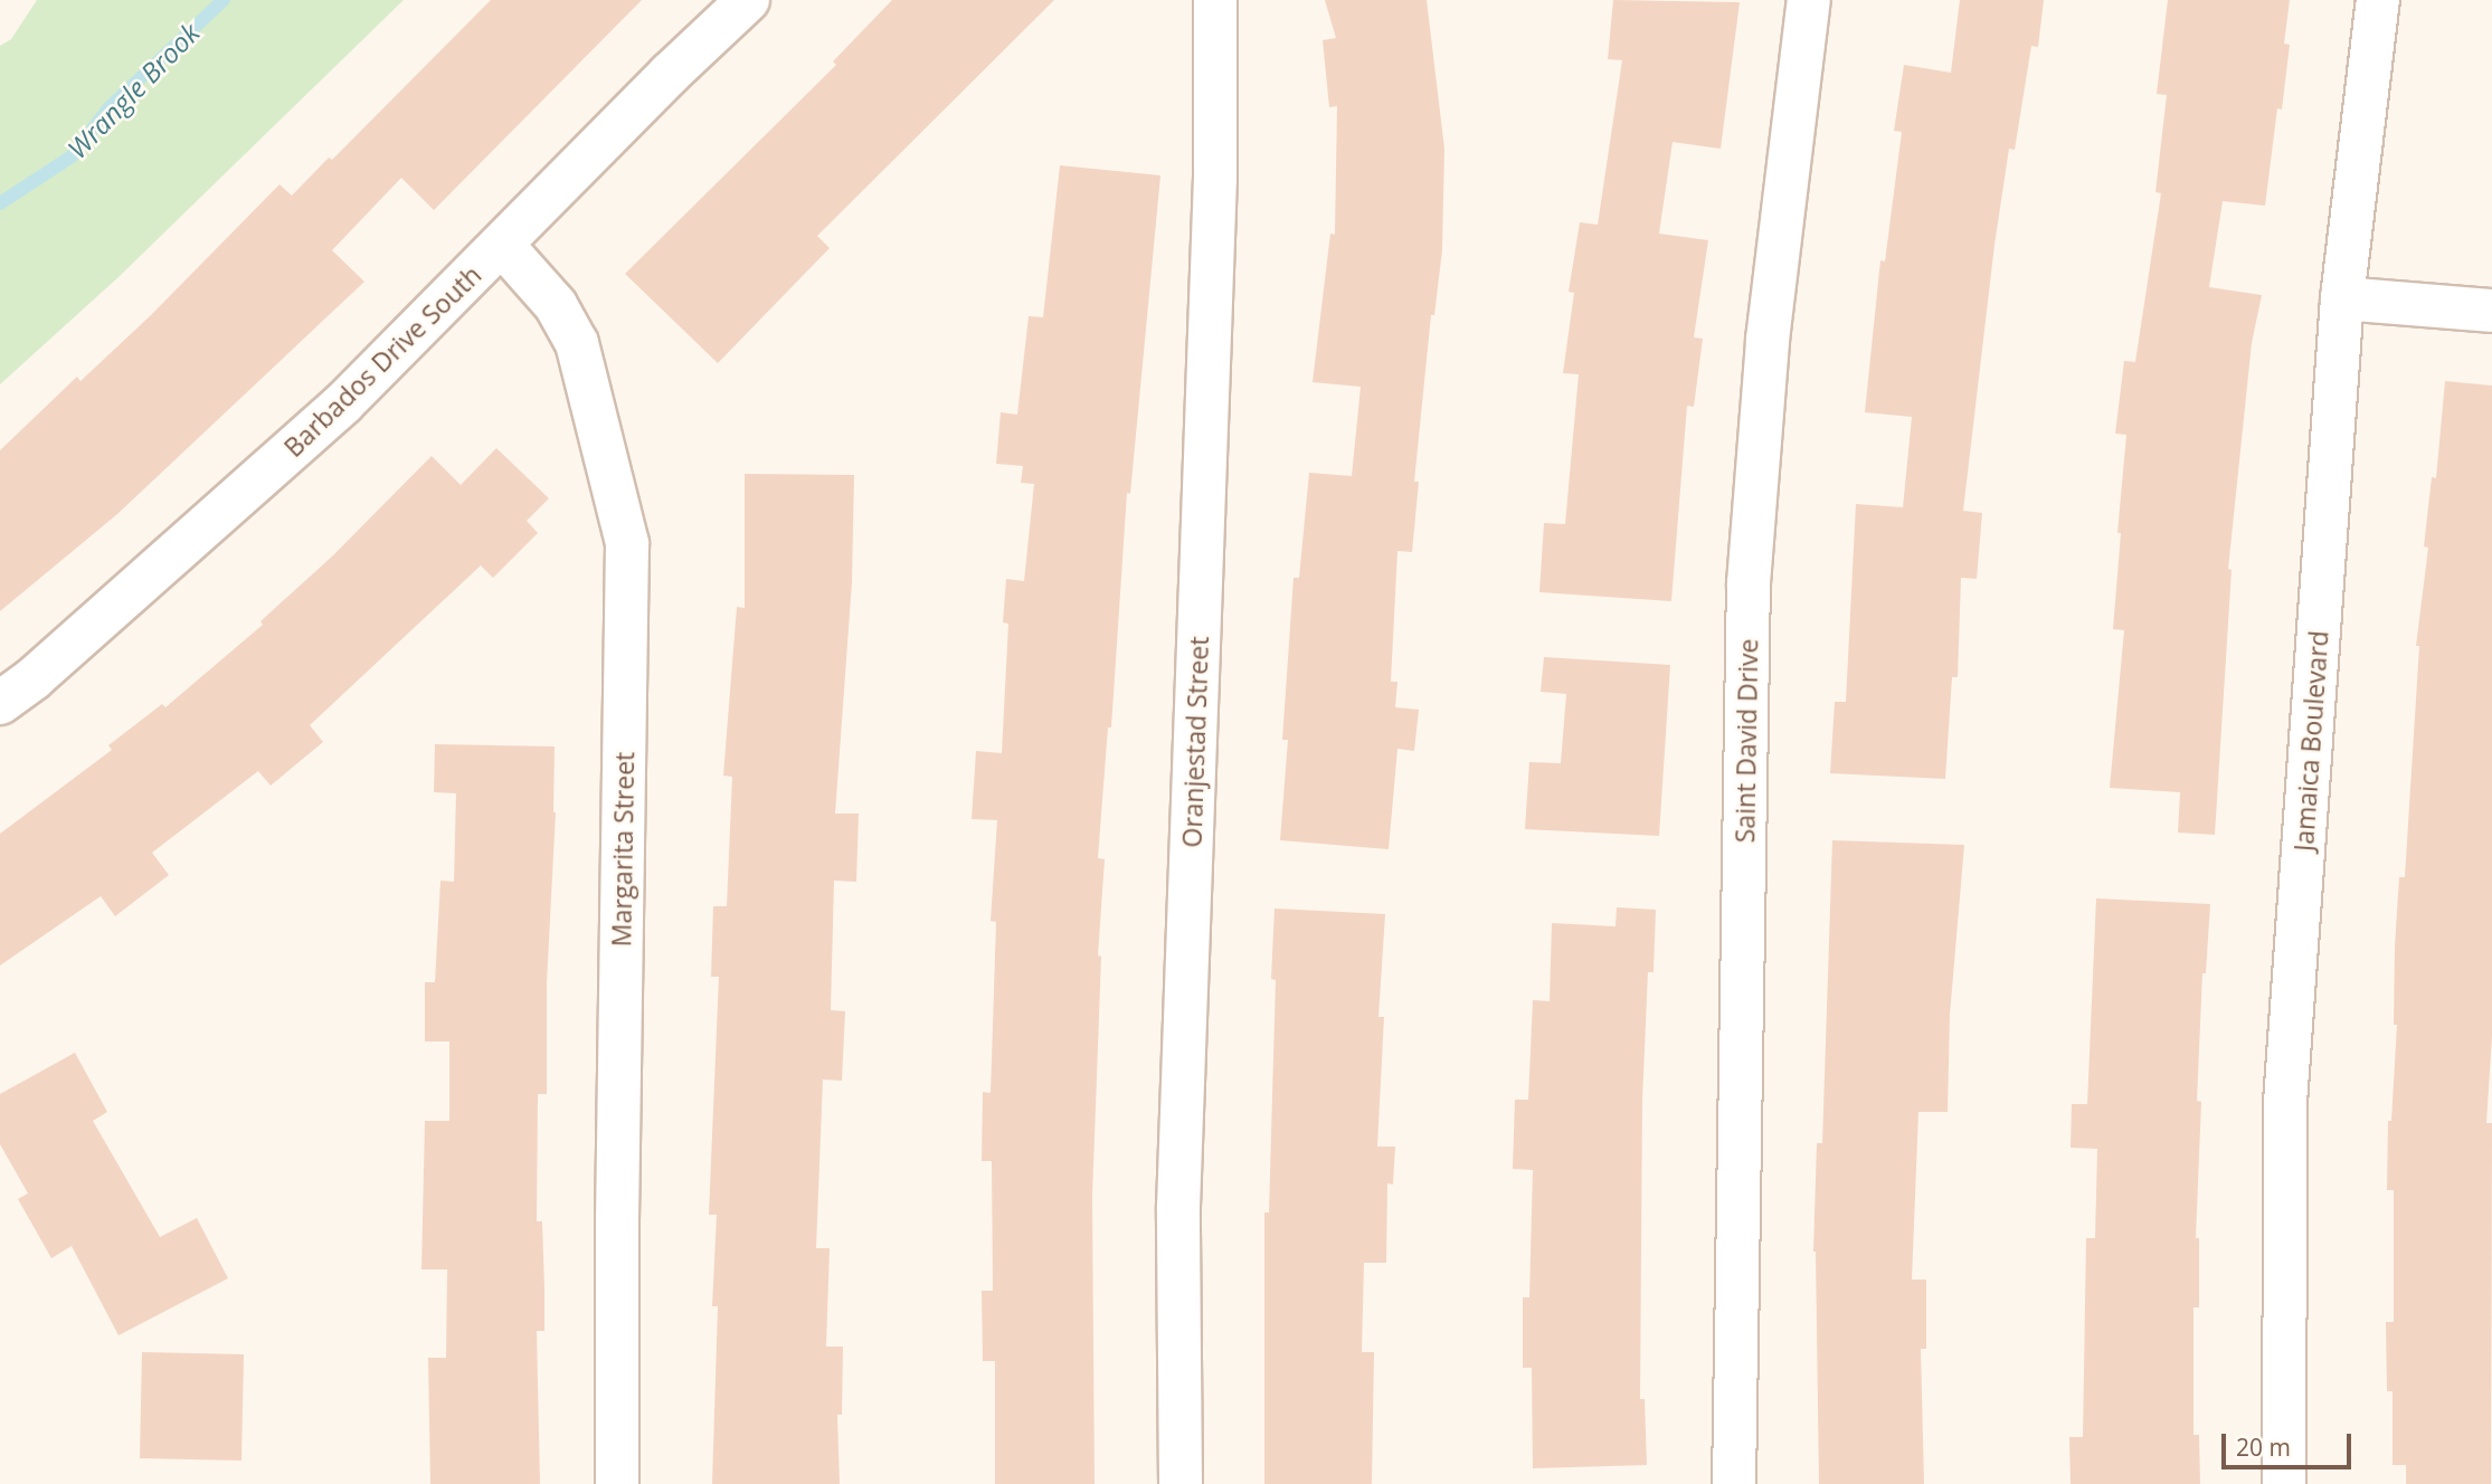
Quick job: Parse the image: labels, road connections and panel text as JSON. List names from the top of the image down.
{
  "streets": {
    "street": [
      "Barbados Drive South",
      "Saint David Drive",
      "Jamaica Boulevard",
      "Oranjestad Street",
      "Margarita Street"
    ]
  },
  "crossings": [
    ["Barbados Drive South", "Margarita Street"]
  ],
  "water": ["Wrangle Brook"],
  "scale_bar": "20 m"
}
